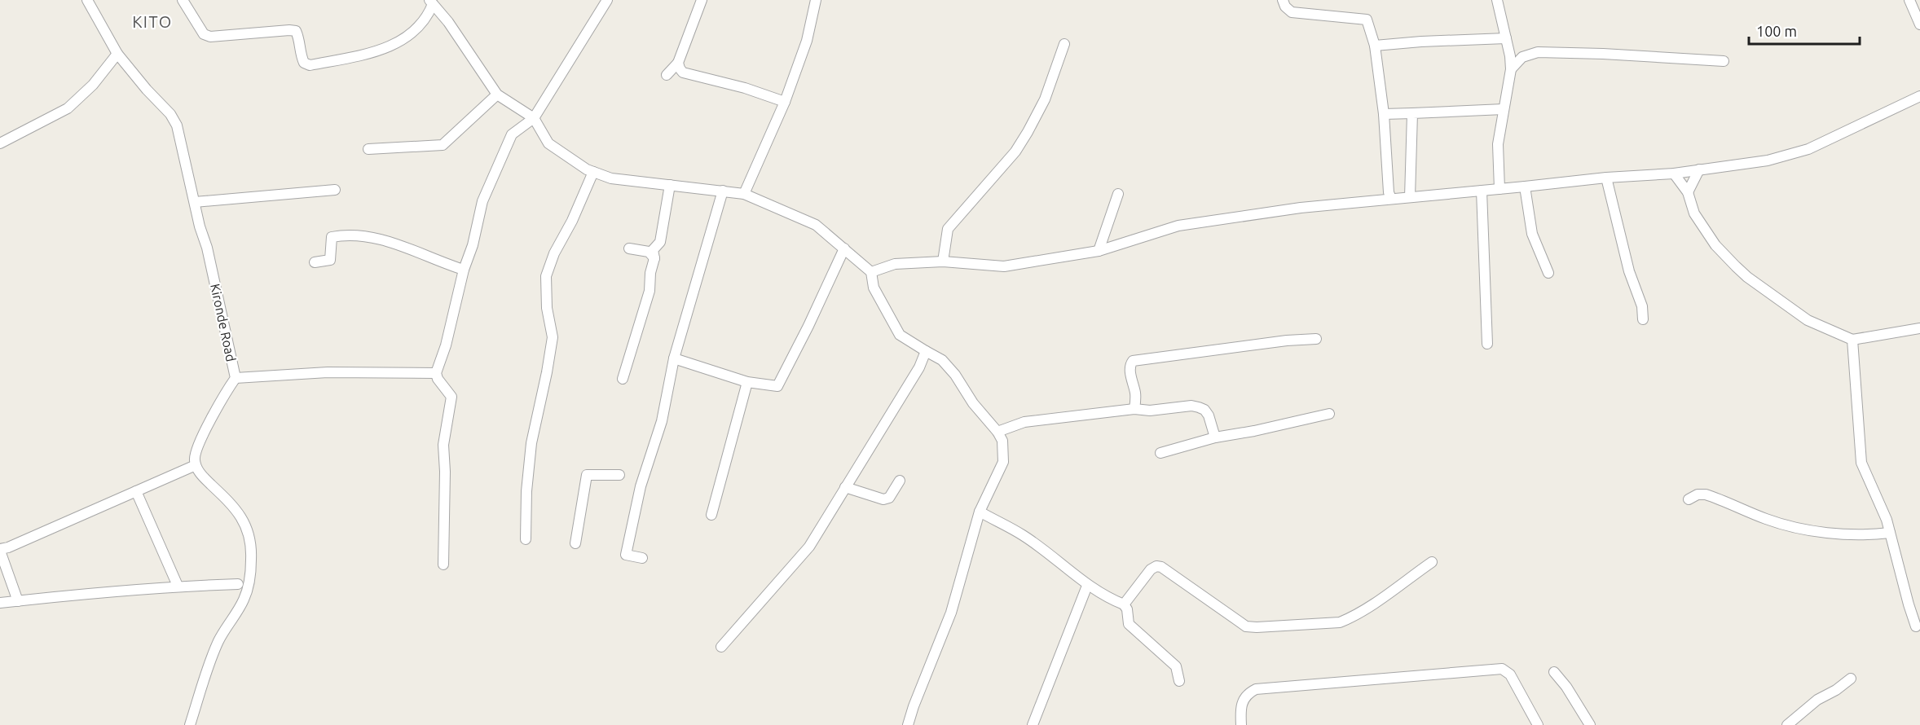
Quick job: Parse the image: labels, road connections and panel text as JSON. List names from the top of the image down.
{
  "streets": {
    "street": ["Kironde Road"]
  },
  "districts": ["KITO"],
  "scale_bar": "100 m"
}
